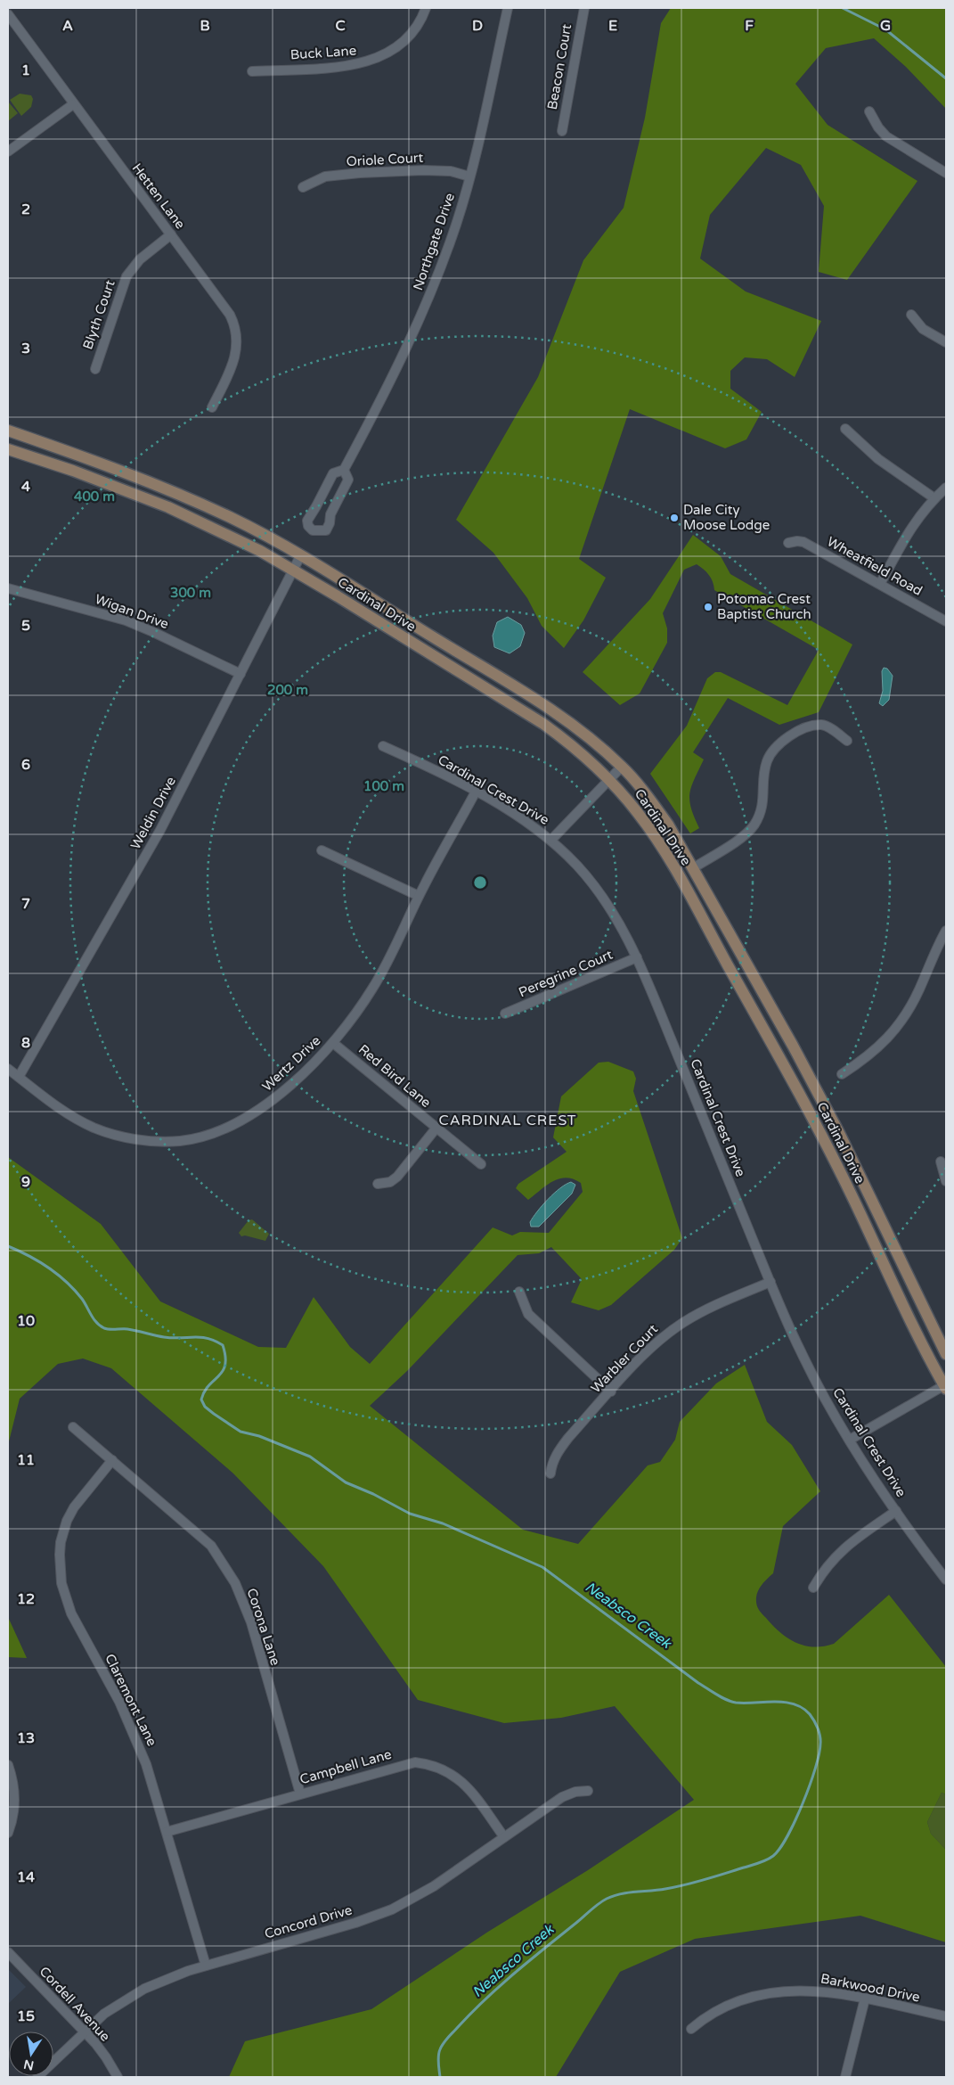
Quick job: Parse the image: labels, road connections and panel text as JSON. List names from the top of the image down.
{
  "streets": {
    "main road": ["Cardinal Drive"],
    "street": [
      "Buck Lane",
      "Beacon Court",
      "Oriole Court",
      "Hetten Lane",
      "Northgate Drive",
      "Blyth Court",
      "Wheatfield Road",
      "Wigan Drive",
      "Cardinal Crest Drive",
      "Weldin Drive",
      "Peregrine Court",
      "Wertz Drive",
      "Red Bird Lane",
      "Warbler Court",
      "Corona Lane",
      "Claremont Lane",
      "Campbell Lane",
      "Concord Drive",
      "Barkwood Drive",
      "Cordell Avenue"
    ]
  },
  "crossings": [
    ["Oriole Court", "Northgate Drive"],
    ["Hetten Lane", "Blyth Court"],
    ["Cardinal Drive", "Weldin Drive"],
    ["Wigan Drive", "Weldin Drive"],
    ["Cardinal Crest Drive", "Peregrine Court"],
    ["Cardinal Crest Drive", "Wertz Drive"],
    ["Cardinal Crest Drive", "Warbler Court"],
    ["Weldin Drive", "Wertz Drive"],
    ["Wertz Drive", "Red Bird Lane"],
    ["Corona Lane", "Claremont Lane"],
    ["Corona Lane", "Campbell Lane"],
    ["Claremont Lane", "Campbell Lane"],
    ["Claremont Lane", "Concord Drive"],
    ["Campbell Lane", "Concord Drive"],
    ["Concord Drive", "Cordell Avenue"]
  ],
  "districts": ["CARDINAL CREST"],
  "water": ["Neabsco Creek"],
  "places": ["Dale City Moose Lodge", "Potomac Crest Baptist Church"],
  "north": "bottom",
  "grid": {
    "columns": [
      "A",
      "B",
      "C",
      "D",
      "E",
      "F",
      "G"
    ],
    "rows": [
      "1",
      "2",
      "3",
      "4",
      "5",
      "6",
      "7",
      "8",
      "9",
      "10",
      "11",
      "12",
      "13",
      "14",
      "15"
    ]
  },
  "rings": [
    "400 m",
    "300 m",
    "200 m",
    "100 m"
  ]
}
